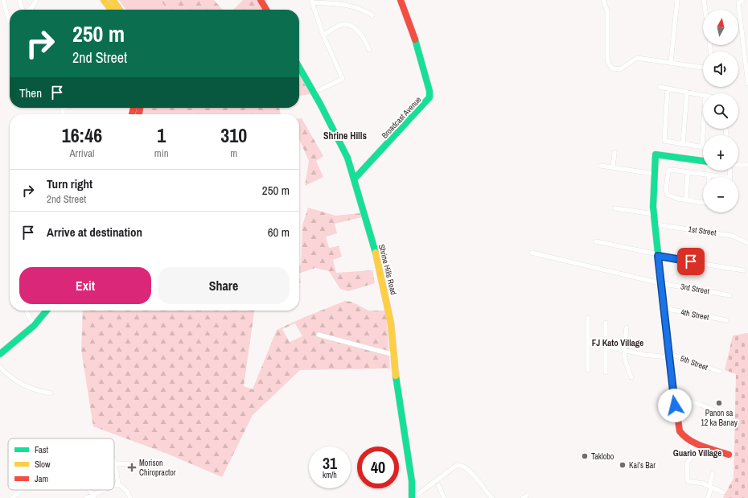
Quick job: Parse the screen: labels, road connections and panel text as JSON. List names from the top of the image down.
{
  "streets": {
    "main road": ["Broadcast Avenue", "Shrine Hills Road"],
    "street": [
      "1st Street",
      "3rd Street",
      "4th Street",
      "5th Street"
    ]
  },
  "crossings": [
    ["Broadcast Avenue", "Shrine Hills Road"]
  ],
  "districts": ["Shrine Hills", "FJ Kato Village", "Guario Village"],
  "places": {
    "other": ["Panon sa 12 ka Banay", "Taklobo", "Kai's Bar"],
    "health": ["Morison Chiropractor"]
  },
  "legend": ["Fast", "Slow", "Jam"],
  "north": "top",
  "page": {
    "map_buttons": ["+", "−"],
    "turn": ["250 m", "2nd Street"],
    "then": "Then",
    "eta": [
      "16:46",
      "Arrival",
      "1",
      "min",
      "310",
      "m"
    ],
    "list": [
      {
        "name": "Turn right",
        "note": "2nd Street",
        "value": "250 m"
      },
      {
        "name": "Arrive at destination",
        "value": "60 m"
      }
    ],
    "buttons": ["Exit", "Share"],
    "speed": "31 km/h",
    "limit": "40"
  }
}
